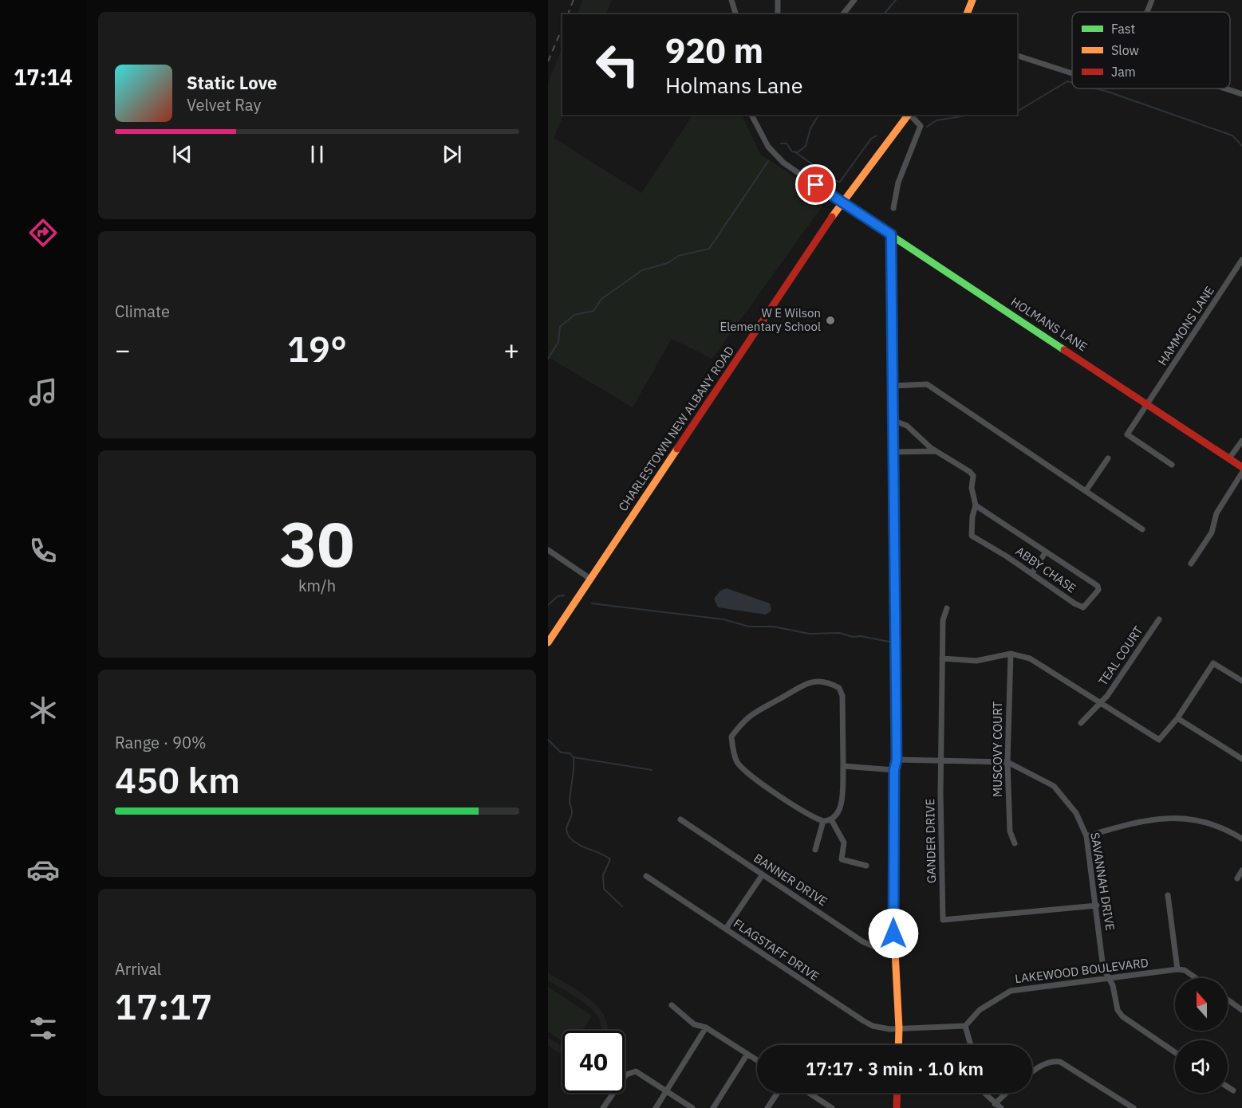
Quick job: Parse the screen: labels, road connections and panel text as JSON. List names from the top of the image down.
{
  "streets": {
    "main road": ["HOLMANS LANE", "CHARLESTOWN NEW ALBANY ROAD"],
    "street": [
      "HAMMONS LANE",
      "ABBY CHASE",
      "TEAL COURT",
      "MUSCOVY COURT",
      "GANDER DRIVE",
      "BANNER DRIVE",
      "SAVANNAH DRIVE",
      "FLAGSTAFF DRIVE",
      "LAKEWOOD BOULEVARD"
    ]
  },
  "crossings": [
    ["HOLMANS LANE", "HAMMONS LANE"],
    ["HOLMANS LANE", "CHARLESTOWN NEW ALBANY ROAD"],
    ["MUSCOVY COURT", "SAVANNAH DRIVE"],
    ["GANDER DRIVE", "SAVANNAH DRIVE"],
    ["SAVANNAH DRIVE", "LAKEWOOD BOULEVARD"]
  ],
  "places": ["W E Wilson Elementary School"],
  "legend": ["Fast", "Slow", "Jam"],
  "north": "top",
  "page": {
    "tabs": "17:14",
    "turn": ["920 m", "Holmans Lane"],
    "song": ["Static Love", "Velvet Ray"],
    "tile": [
      "Climate",
      ["30", "km/h"],
      ["Range · 90%", "450 km"],
      ["Arrival", "17:17"]
    ],
    "heat": ["−", "19°", "+"],
    "limit": "40",
    "trip": "17:17 · 3 min · 1.0 km"
  }
}
